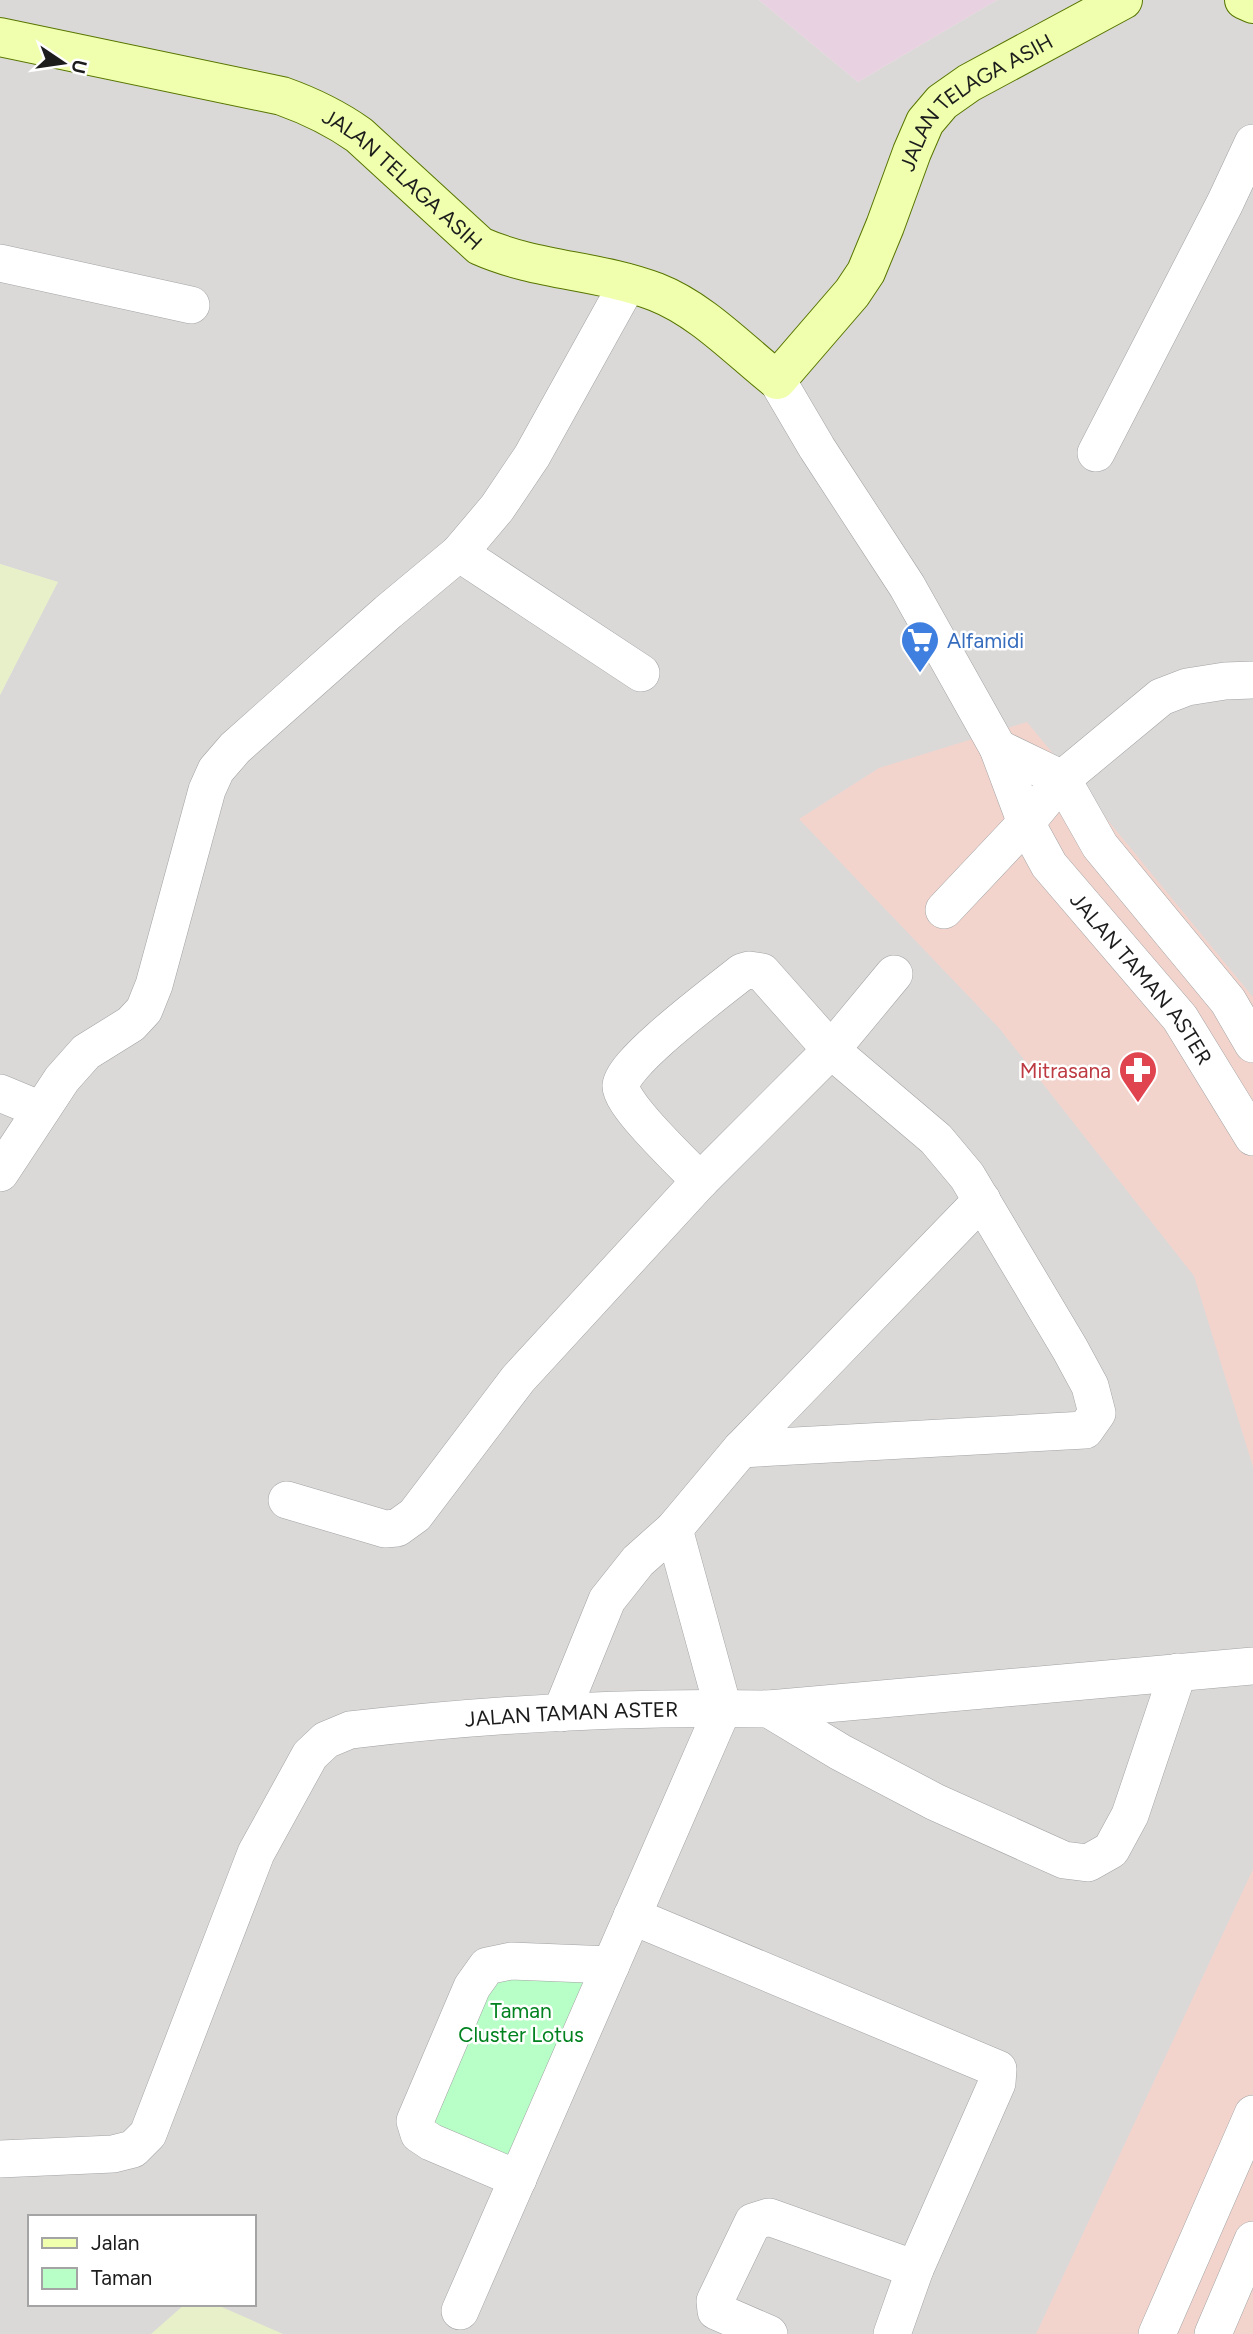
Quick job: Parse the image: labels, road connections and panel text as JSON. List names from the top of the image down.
{
  "streets": {
    "street": ["JALAN TELAGA ASIH", "JALAN TAMAN ASTER"]
  },
  "crossings": [
    ["JALAN TELAGA ASIH", "JALAN TAMAN ASTER"]
  ],
  "parks": ["Taman Cluster Lotus"],
  "places": {
    "supermarket": ["Alfamidi"],
    "pharmacy": ["Mitrasana"]
  },
  "legend": ["Jalan", "Taman"],
  "north": "right"
}
